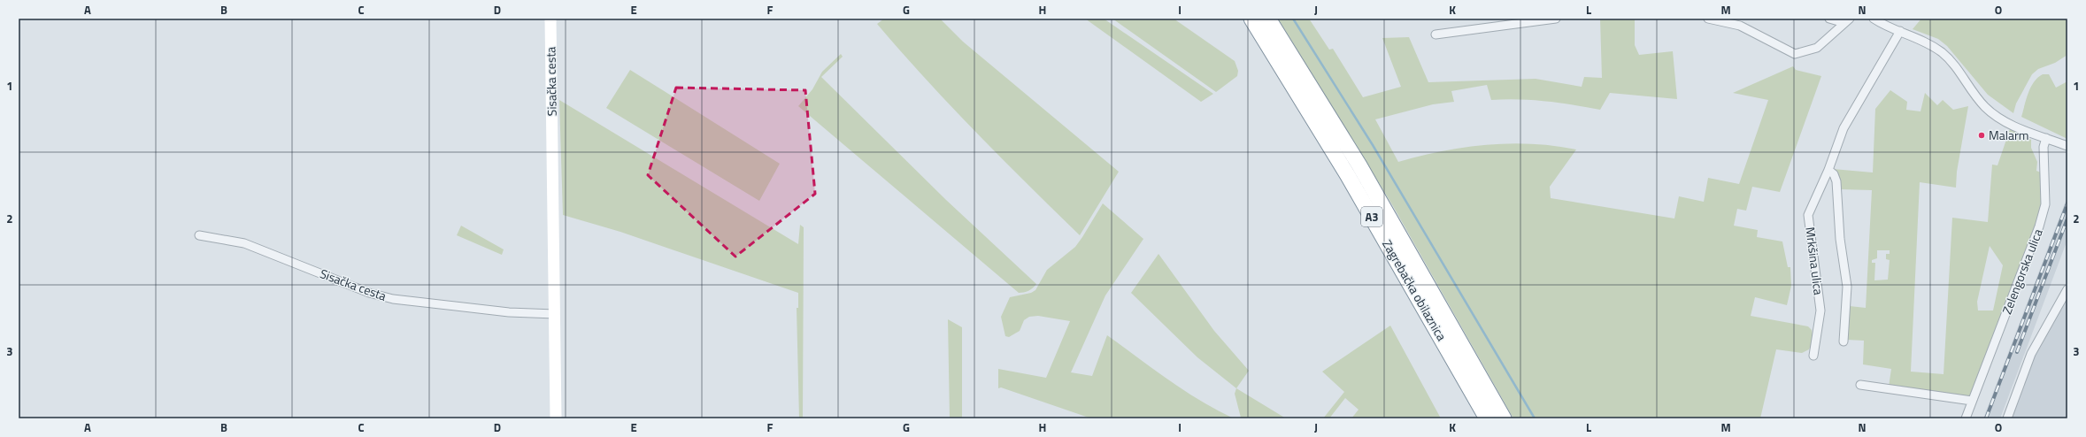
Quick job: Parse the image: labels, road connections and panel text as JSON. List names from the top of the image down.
{
  "streets": {
    "highway": ["A3", "Zagrebačka obilaznica"],
    "main road": ["Sisačka cesta"],
    "street": ["Mrkšina ulica", "Zelengorska ulica"]
  },
  "places": ["Malarm"],
  "grid": {
    "columns": [
      "A",
      "B",
      "C",
      "D",
      "E",
      "F",
      "G",
      "H",
      "I",
      "J",
      "K",
      "L",
      "M",
      "N",
      "O"
    ],
    "rows": ["1", "2", "3"]
  }
}
